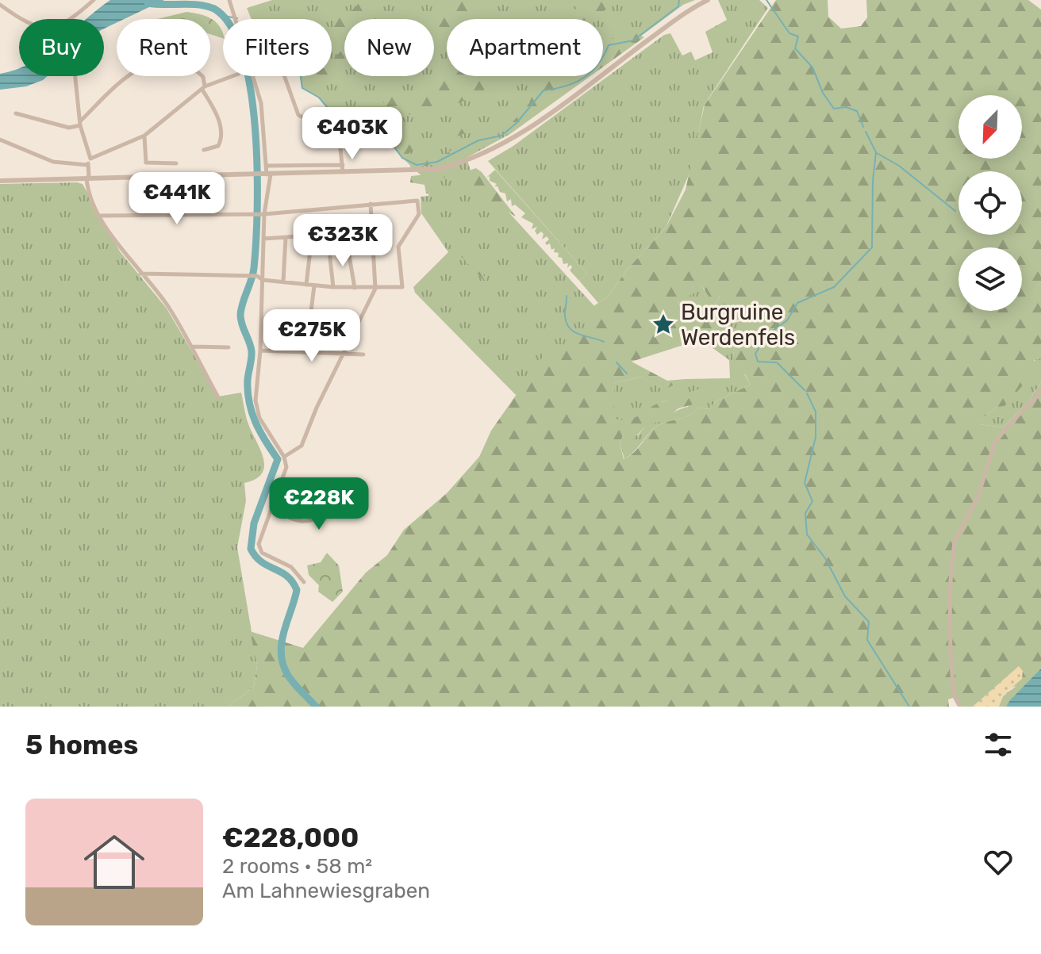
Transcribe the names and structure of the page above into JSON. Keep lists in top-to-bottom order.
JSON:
{
  "places": {
    "place": ["Burgruine Werdenfels"]
  },
  "north": "bottom left",
  "page": {
    "chip": [
      "Buy",
      "Rent",
      "Filters",
      "New",
      "Apartment"
    ],
    "price": [
      "€403K",
      "€441K",
      "€323K",
      "€275K",
      "€228K"
    ],
    "heading": "5 homes",
    "list": [
      {
        "name": "€228,000",
        "note": "2 rooms · 58 m² · Am Lahnewiesgraben"
      }
    ]
  }
}
